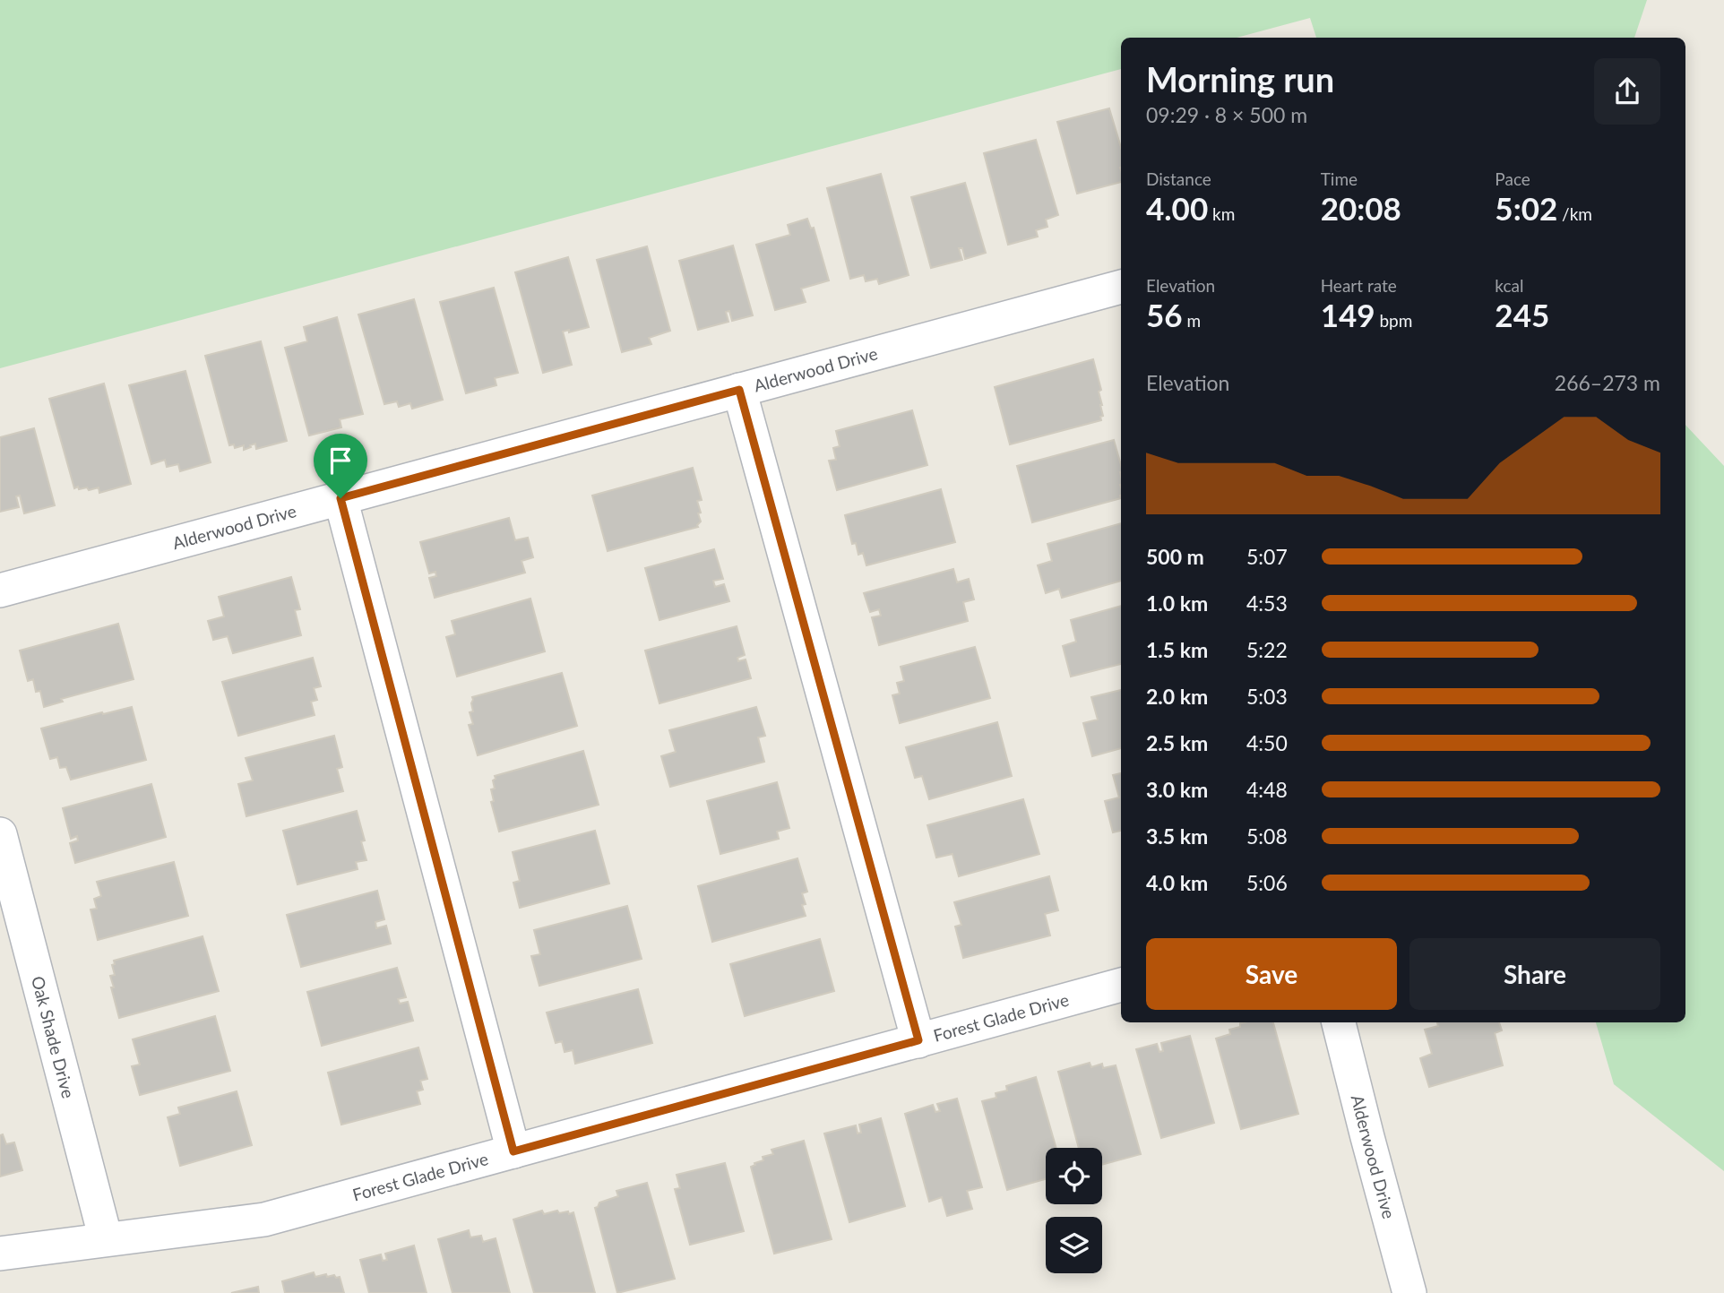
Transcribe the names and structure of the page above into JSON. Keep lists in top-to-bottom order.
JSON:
{
  "streets": {
    "street": ["Alderwood Drive", "Forest Glade Drive", "Oak Shade Drive"]
  },
  "crossings": [
    ["Forest Glade Drive", "Oak Shade Drive"]
  ],
  "page": {
    "heading": ["Morning run", "09:29 · 8 × 500 m"],
    "stats": [
      ["Distance", "4.00 km"],
      ["Time", "20:08"],
      ["Pace", "5:02 /km"],
      ["Elevation", "56 m"],
      ["Heart rate", "149 bpm"],
      ["kcal", "245"]
    ],
    "chart": ["Elevation", "266–273 m"],
    "list": [
      {
        "name": "500 m",
        "note": "5:07"
      },
      {
        "name": "1.0 km",
        "note": "4:53"
      },
      {
        "name": "1.5 km",
        "note": "5:22"
      },
      {
        "name": "2.0 km",
        "note": "5:03"
      },
      {
        "name": "2.5 km",
        "note": "4:50"
      },
      {
        "name": "3.0 km",
        "note": "4:48"
      },
      {
        "name": "3.5 km",
        "note": "5:08"
      },
      {
        "name": "4.0 km",
        "note": "5:06"
      }
    ],
    "buttons": ["Save", "Share"]
  }
}
